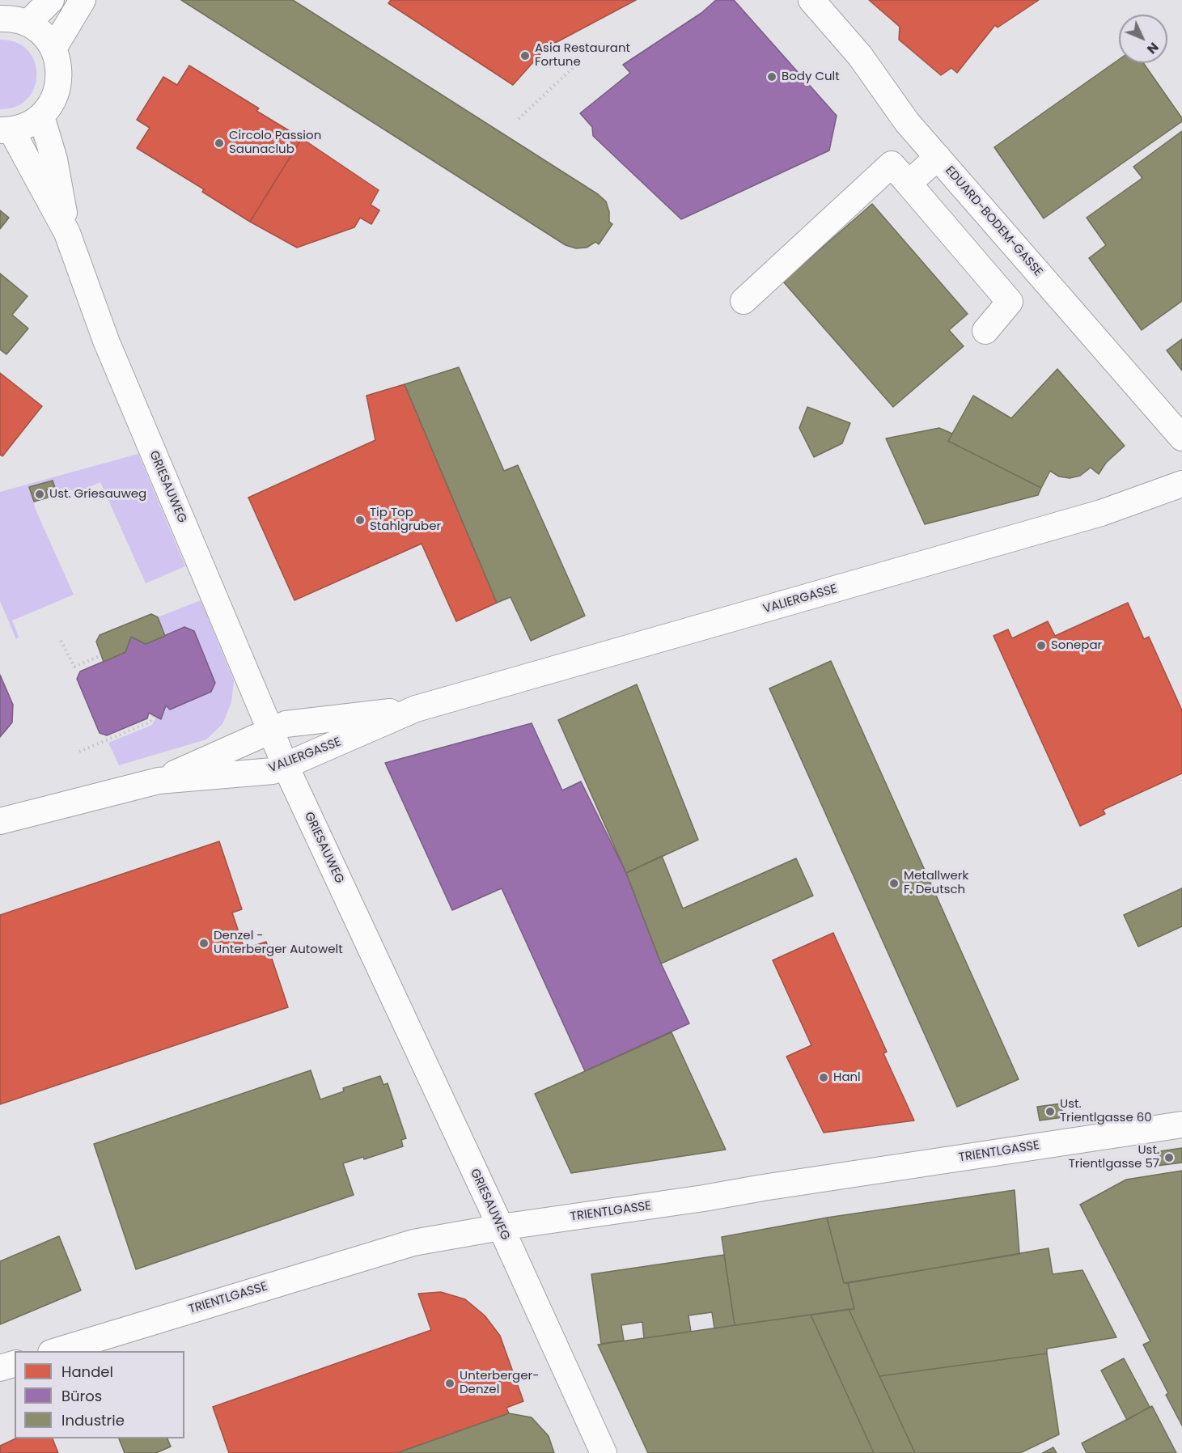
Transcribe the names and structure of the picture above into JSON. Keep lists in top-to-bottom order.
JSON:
{
  "streets": {
    "street": [
      "EDUARD-BODEM-GASSE",
      "GRIESAUWEG",
      "VALIERGASSE",
      "TRIENTLGASSE"
    ]
  },
  "crossings": [
    ["GRIESAUWEG", "VALIERGASSE"],
    ["GRIESAUWEG", "TRIENTLGASSE"]
  ],
  "places": [
    "Asia Restaurant Fortune",
    "Body Cult",
    "Circolo Passion Saunaclub",
    "Ust. Griesauweg",
    "Tip Top Stahlgruber",
    "Sonepar",
    "Metallwerk F. Deutsch",
    "Denzel - Unterberger Autowelt",
    "Hanl",
    "Ust. Trientlgasse 60",
    "Ust. Trientlgasse 57",
    "Unterberger- Denzel"
  ],
  "legend": ["Handel", "Büros", "Industrie"],
  "north": "bottom right"
}
